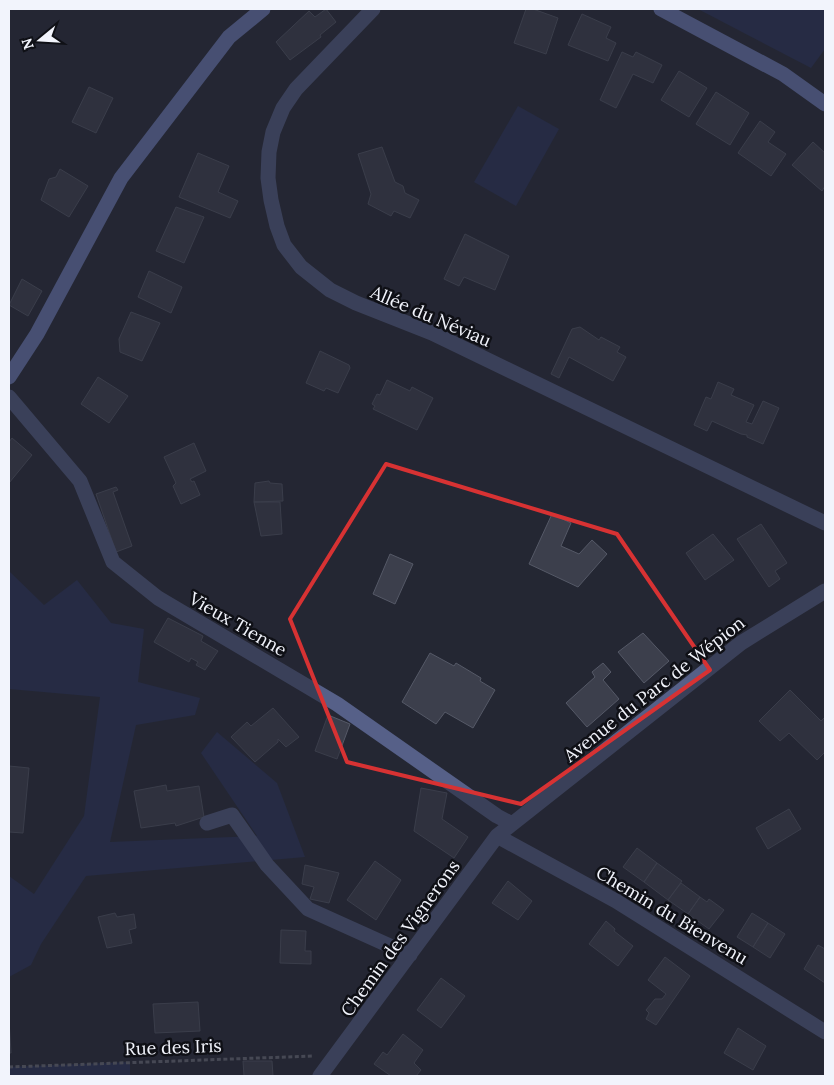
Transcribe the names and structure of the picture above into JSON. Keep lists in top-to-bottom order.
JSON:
{
  "streets": {
    "street": [
      "Allée du Néviau",
      "Vieux Tienne",
      "Avenue du Parc de Wépion",
      "Chemin du Bienvenu",
      "Chemin des Vignerons"
    ],
    "path": ["Rue des Iris"]
  },
  "crossings": [
    ["Vieux Tienne", "Avenue du Parc de Wépion"],
    ["Vieux Tienne", "Chemin des Vignerons"],
    ["Avenue du Parc de Wépion", "Chemin des Vignerons"],
    ["Chemin du Bienvenu", "Chemin des Vignerons"],
    ["Chemin des Vignerons", "Rue des Iris"]
  ],
  "north": "left"
}
